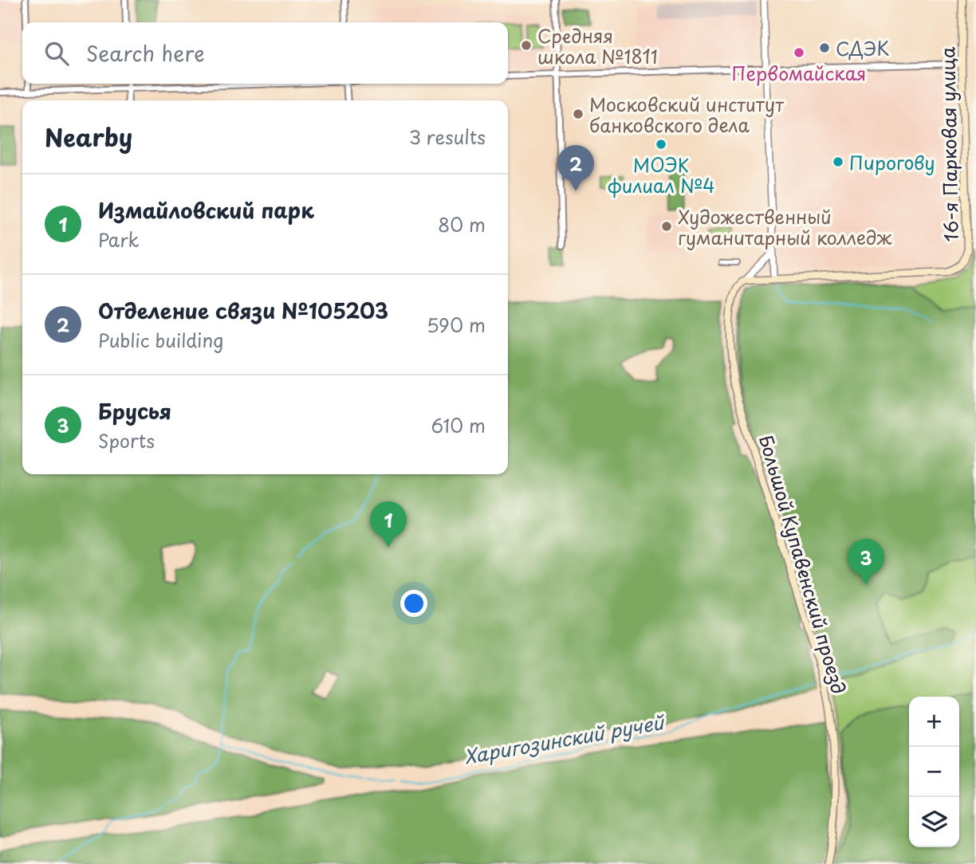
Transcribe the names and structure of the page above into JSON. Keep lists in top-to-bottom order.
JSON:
{
  "streets": {
    "main road": ["16-я Парковая улица", "Большой Купавенский проезд"]
  },
  "water": ["Харигозинский ручей"],
  "places": [
    "Средняя школа №1811",
    "СДЭК",
    "Первомайская",
    "Московский институт банковского дела",
    "МОЭК филиал №4",
    "Пирогову",
    "Художественный гуманитарный колледж"
  ],
  "page": {
    "search": "Search here",
    "heading": ["Nearby", "3 results"],
    "pins": ["2", "1", "3"],
    "list": [
      {
        "mark": "1",
        "name": "Измайловский парк",
        "note": "Park",
        "value": "80 m"
      },
      {
        "mark": "2",
        "name": "Отделение связи №105203",
        "note": "Public building",
        "value": "590 m"
      },
      {
        "mark": "3",
        "name": "Брусья",
        "note": "Sports",
        "value": "610 m"
      }
    ],
    "map_buttons": ["+", "−"]
  }
}
